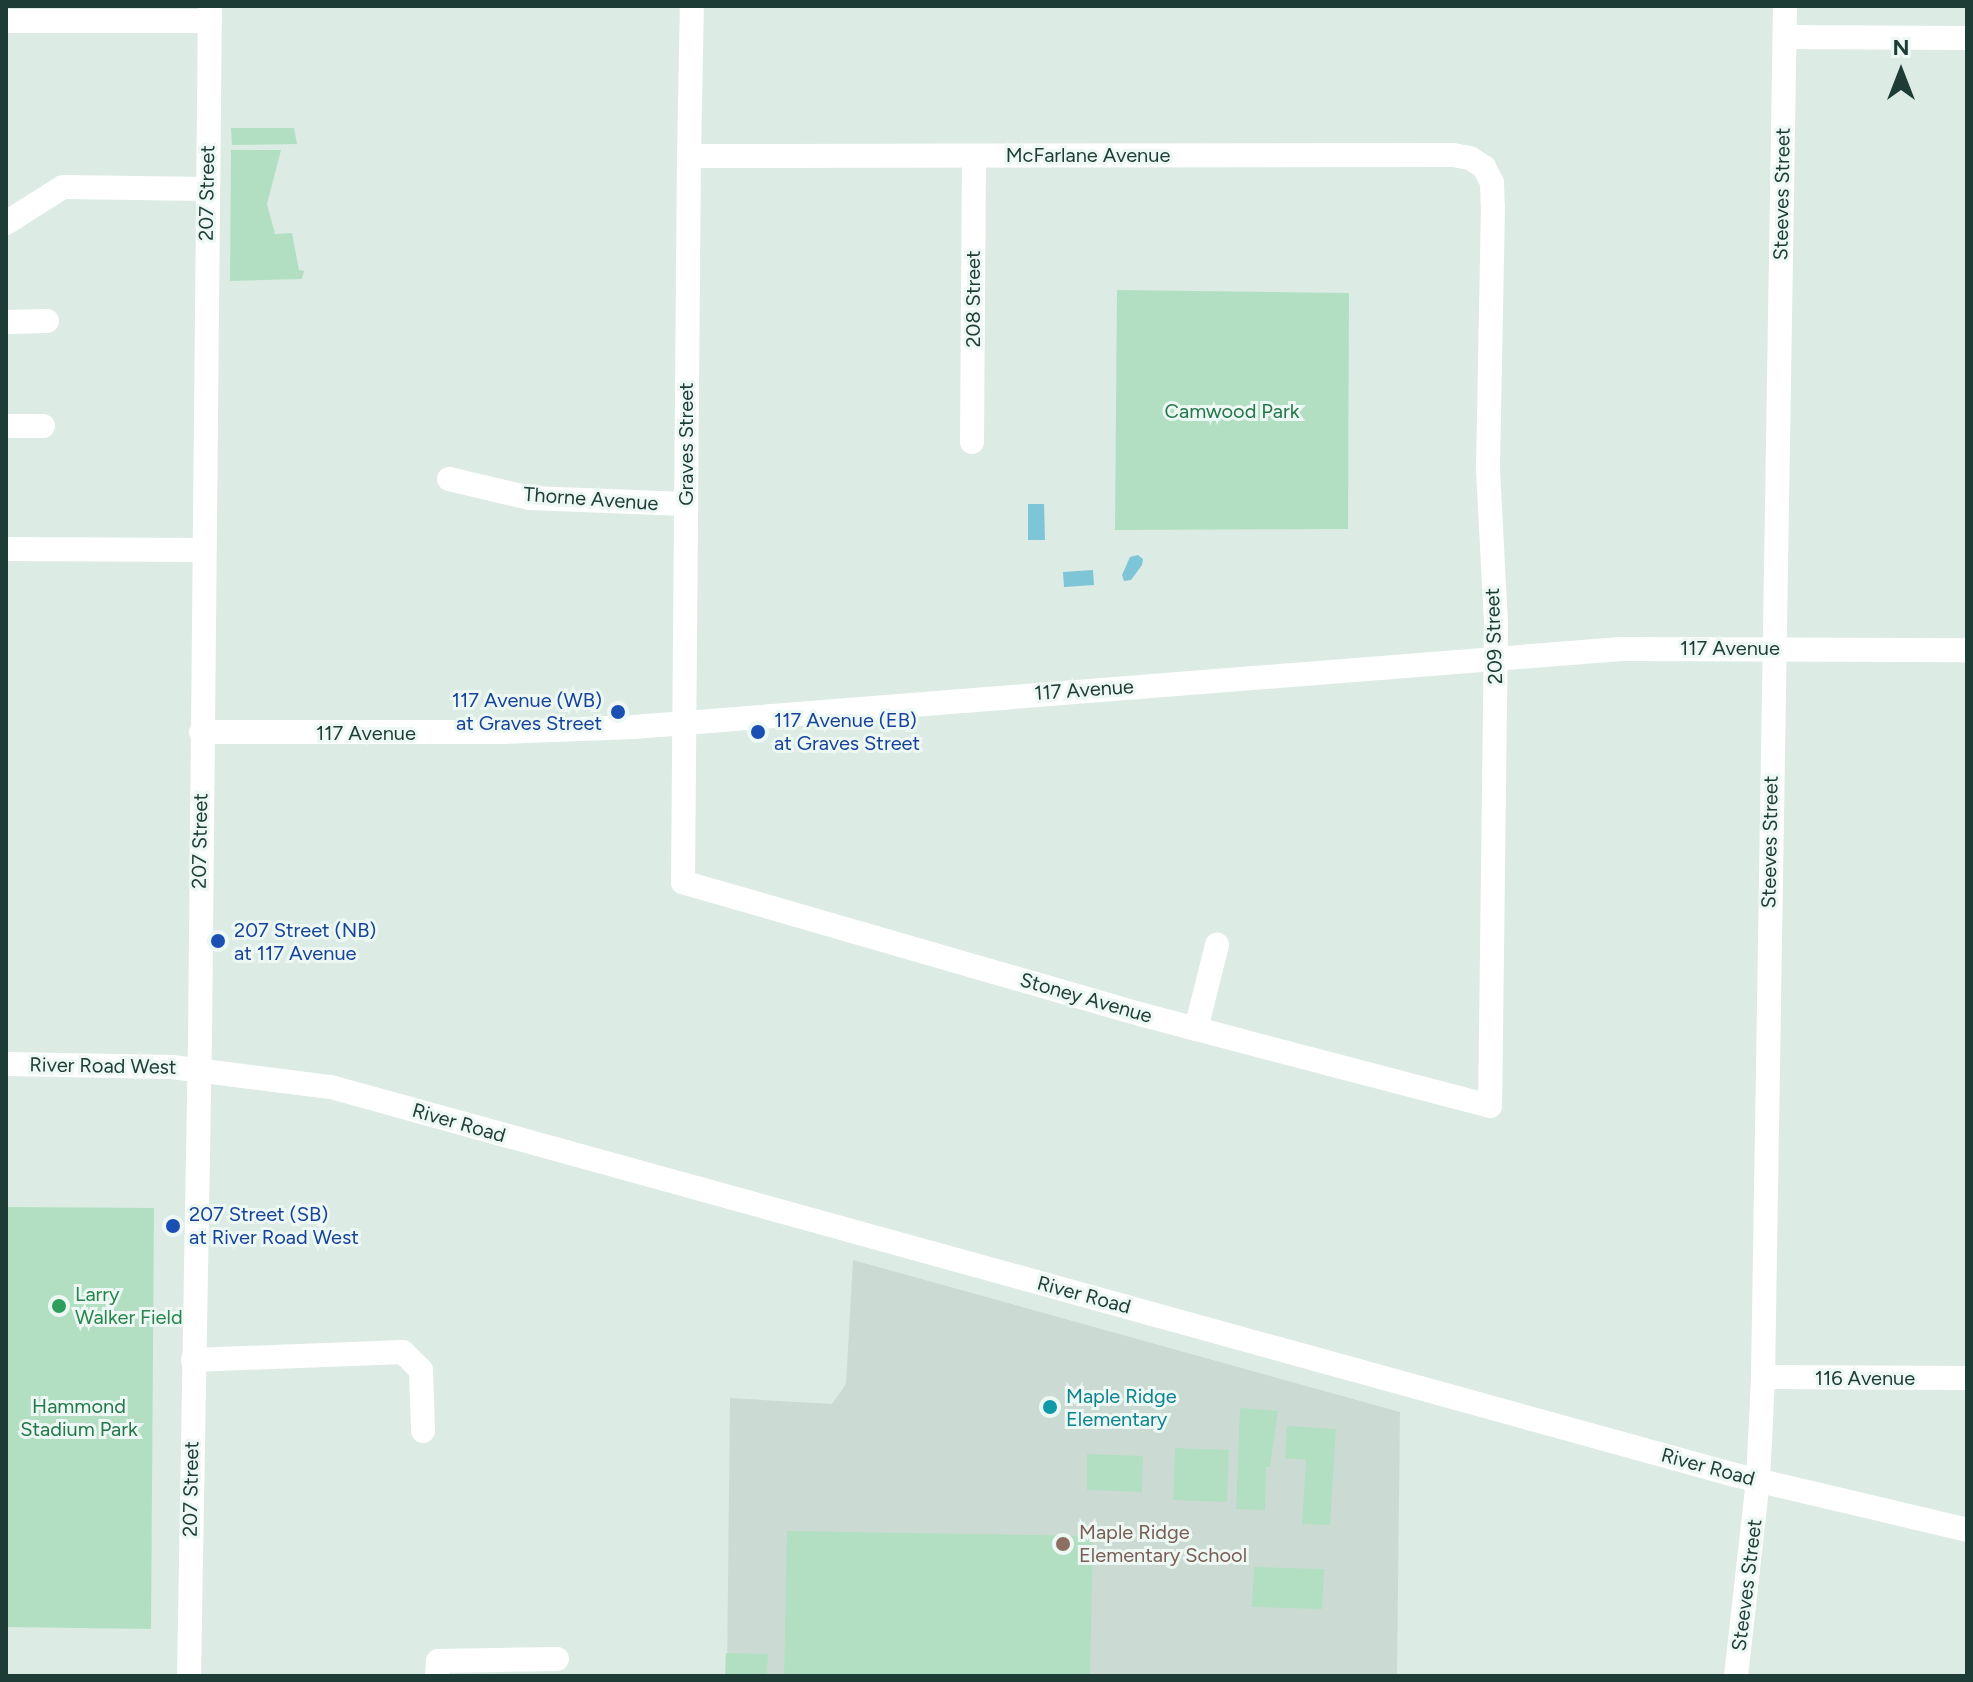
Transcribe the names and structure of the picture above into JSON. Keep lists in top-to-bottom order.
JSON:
{
  "streets": {
    "street": [
      "McFarlane Avenue",
      "207 Street",
      "Steeves Street",
      "208 Street",
      "Graves Street",
      "Thorne Avenue",
      "209 Street",
      "117 Avenue",
      "Stoney Avenue",
      "River Road West",
      "River Road",
      "116 Avenue"
    ]
  },
  "crossings": [
    ["McFarlane Avenue", "208 Street"],
    ["McFarlane Avenue", "Graves Street"],
    ["McFarlane Avenue", "209 Street"],
    ["207 Street", "117 Avenue"],
    ["207 Street", "River Road West"],
    ["207 Street", "River Road"],
    ["Steeves Street", "117 Avenue"],
    ["Steeves Street", "River Road"],
    ["Steeves Street", "116 Avenue"],
    ["Graves Street", "Thorne Avenue"],
    ["Graves Street", "117 Avenue"],
    ["Graves Street", "Stoney Avenue"],
    ["209 Street", "117 Avenue"],
    ["209 Street", "Stoney Avenue"],
    ["River Road West", "River Road"]
  ],
  "parks": ["Camwood Park", "Hammond Stadium Park"],
  "places": [
    "117 Avenue (WB) at Graves Street",
    "117 Avenue (EB) at Graves Street",
    "207 Street (NB) at 117 Avenue",
    "207 Street (SB) at River Road West",
    "Larry Walker Field",
    "Maple Ridge Elementary",
    "Maple Ridge Elementary School"
  ],
  "north": "top"
}
